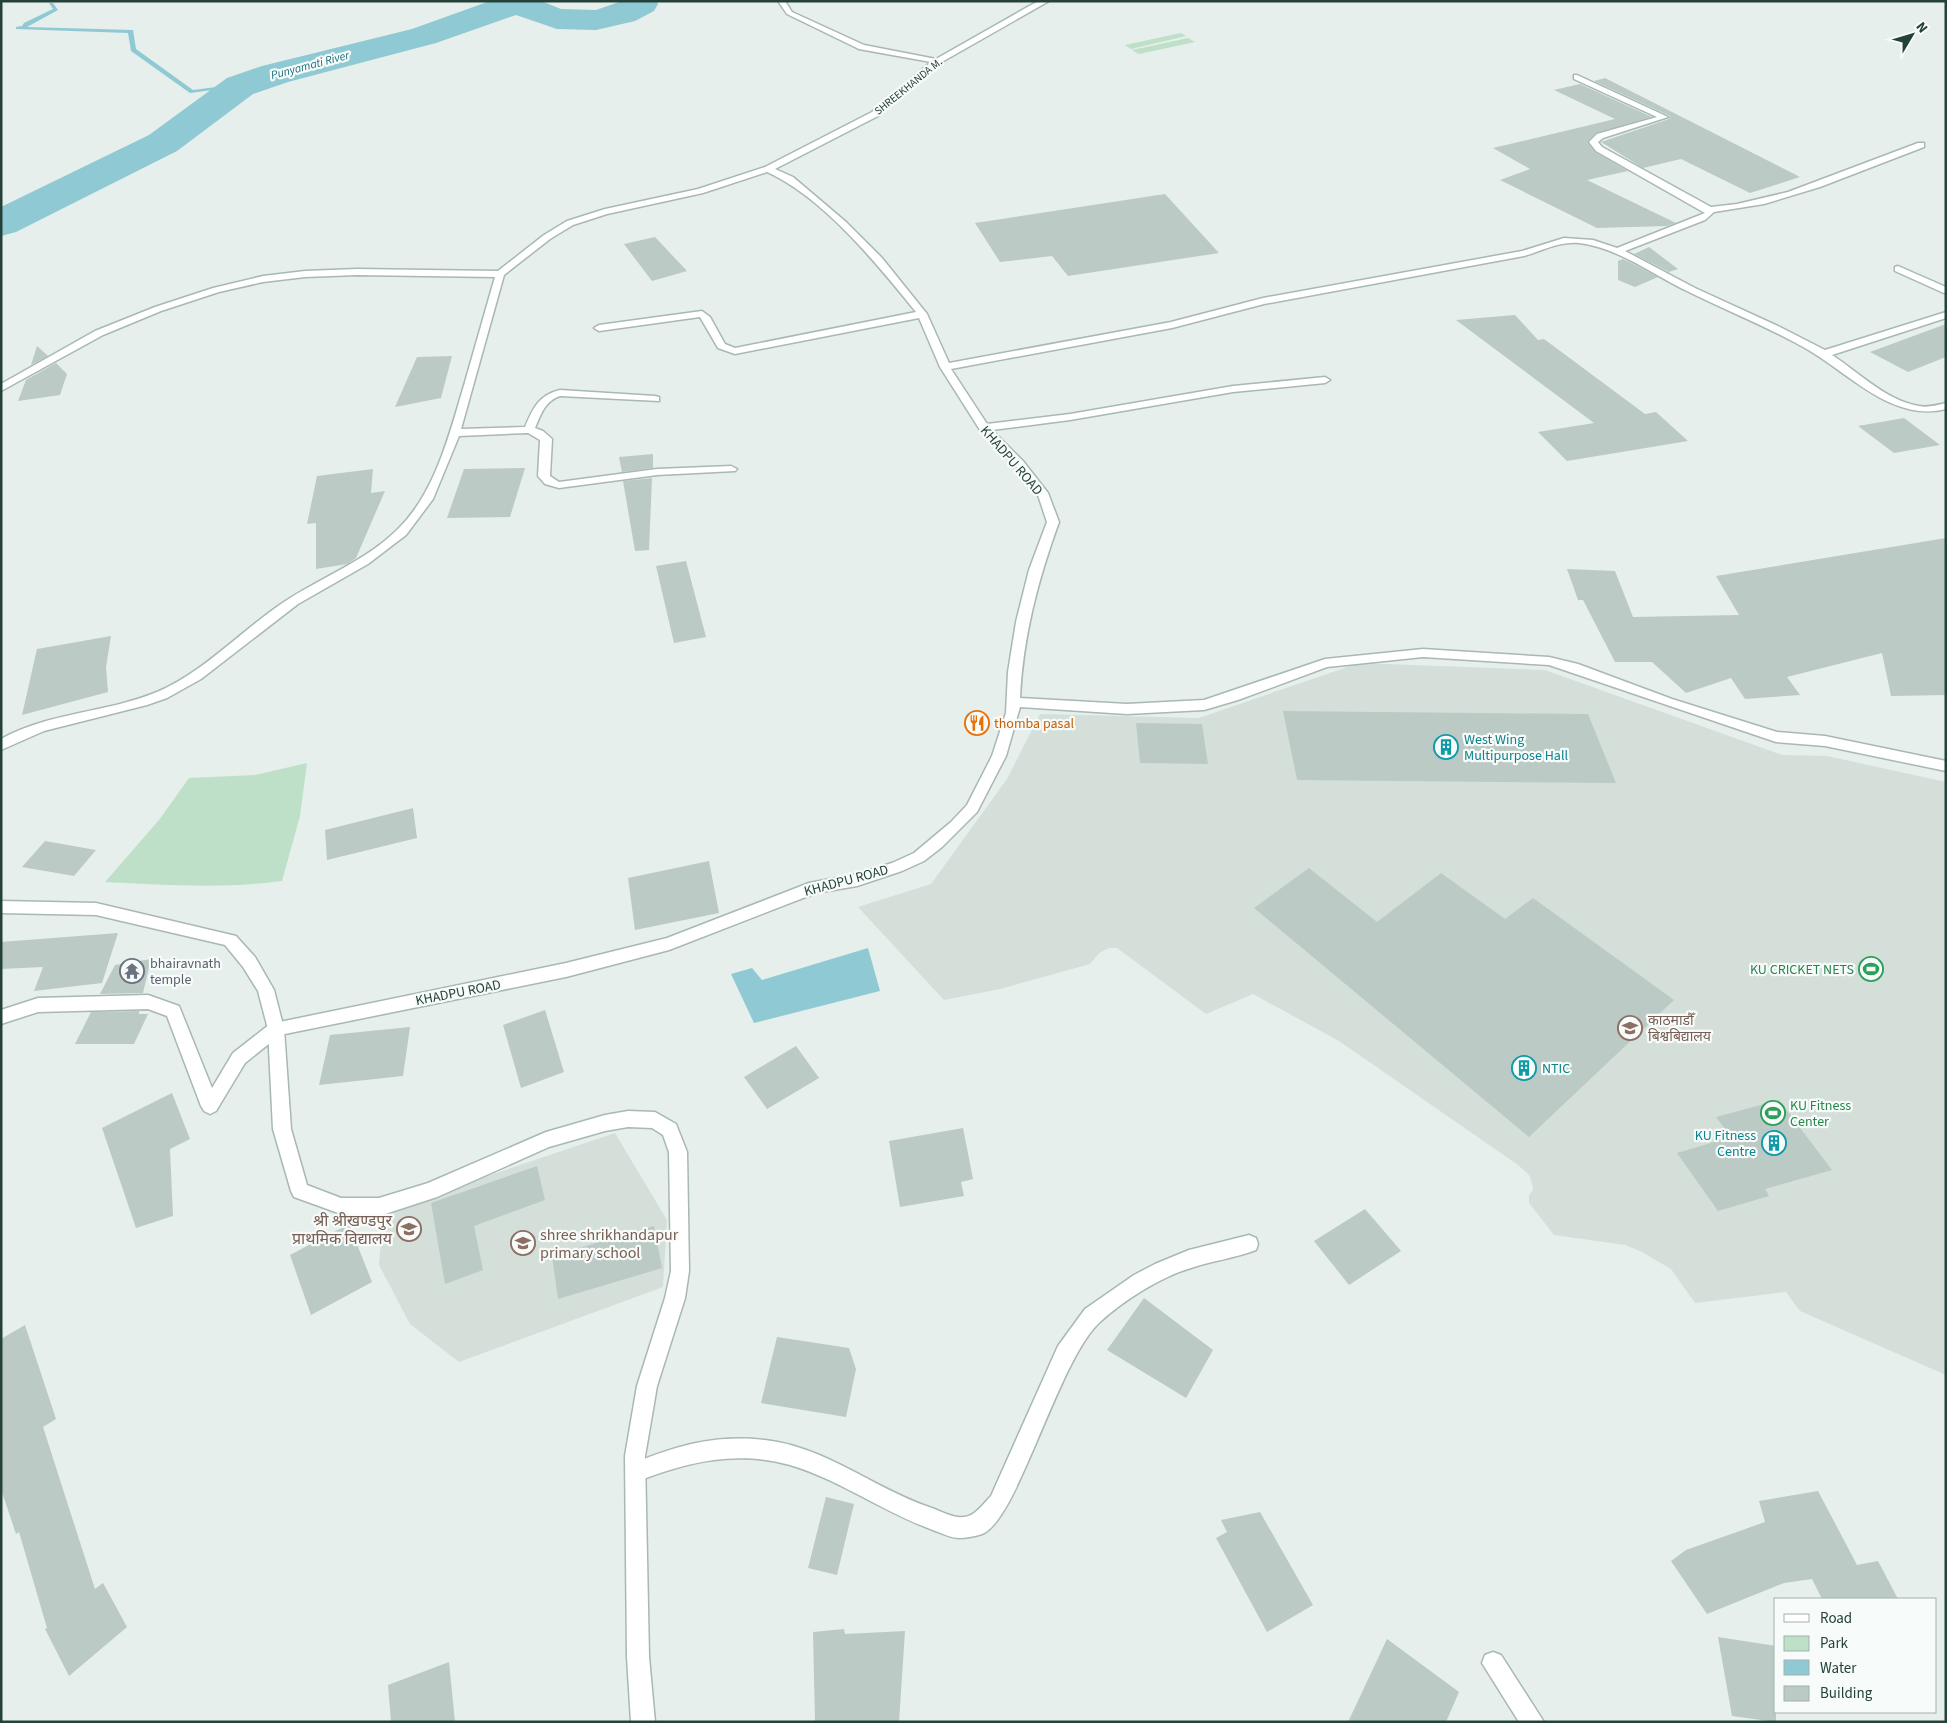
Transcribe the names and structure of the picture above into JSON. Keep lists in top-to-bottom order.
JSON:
{
  "streets": {
    "street": ["SHREEKHANDA M.", "KHADPU ROAD"]
  },
  "crossings": [
    ["SHREEKHANDA M.", "KHADPU ROAD"]
  ],
  "water": ["Punyamati River"],
  "places": {
    "restaurant": ["thomba pasal"],
    "building": ["West Wing Multipurpose Hall", "NTIC", "KU Fitness Centre"],
    "sports": ["KU CRICKET NETS", "KU Fitness Center"],
    "temple": ["bhairavnath temple"],
    "school or university": ["काठमाडौँ बिश्वबिद्यालय", "श्री श्रीखण्डपुर प्राथमिक विद्यालय", "shree shrikhandapur primary school"]
  },
  "legend": [
    "Road",
    "Park",
    "Water",
    "Building"
  ],
  "north": "top right"
}
